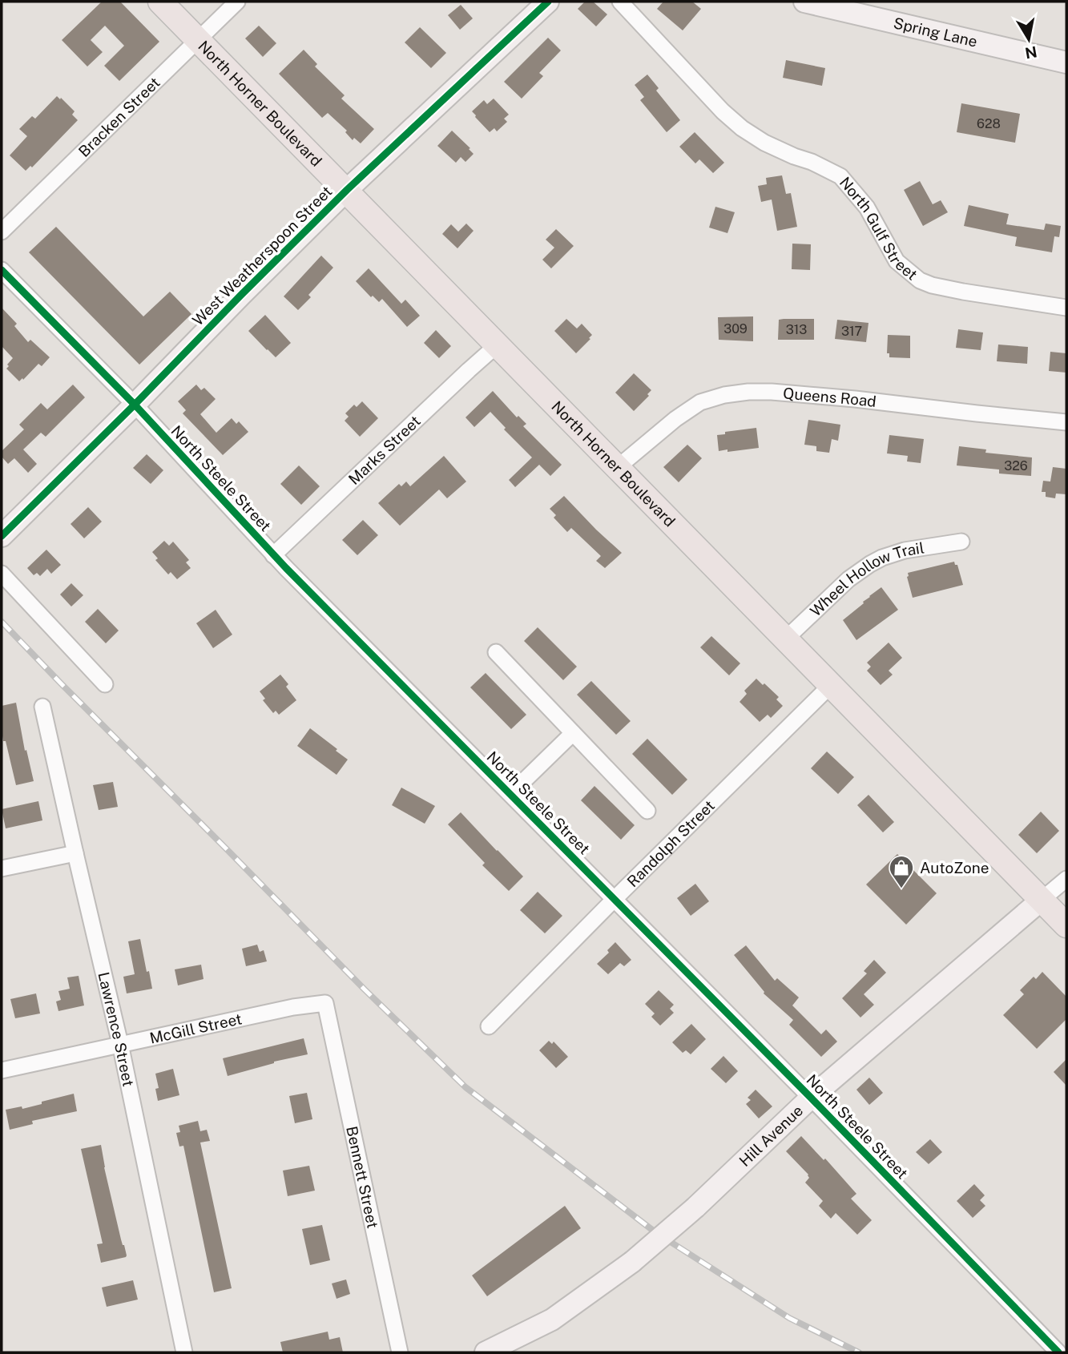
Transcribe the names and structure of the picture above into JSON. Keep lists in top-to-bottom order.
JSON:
{
  "streets": {
    "main road": ["North Horner Boulevard"],
    "street": [
      "Spring Lane",
      "Bracken Street",
      "North Gulf Street",
      "West Weatherspoon Street",
      "Queens Road",
      "Marks Street",
      "North Steele Street",
      "Wheel Hollow Trail",
      "Randolph Street",
      "McGill Street",
      "Lawrence Street",
      "Hill Avenue",
      "Bennett Street"
    ]
  },
  "crossings": [
    ["North Horner Boulevard", "Bracken Street"],
    ["North Horner Boulevard", "West Weatherspoon Street"],
    ["North Horner Boulevard", "Queens Road"],
    ["North Horner Boulevard", "Marks Street"],
    ["North Horner Boulevard", "Wheel Hollow Trail"],
    ["North Horner Boulevard", "Randolph Street"],
    ["North Horner Boulevard", "Hill Avenue"],
    ["West Weatherspoon Street", "North Steele Street"],
    ["Marks Street", "North Steele Street"],
    ["North Steele Street", "Randolph Street"],
    ["North Steele Street", "Hill Avenue"],
    ["McGill Street", "Lawrence Street"],
    ["McGill Street", "Bennett Street"]
  ],
  "places": {
    "shop": ["AutoZone"]
  },
  "house_numbers": [
    "628",
    "309",
    "313",
    "317",
    "326"
  ],
  "north": "bottom"
}
